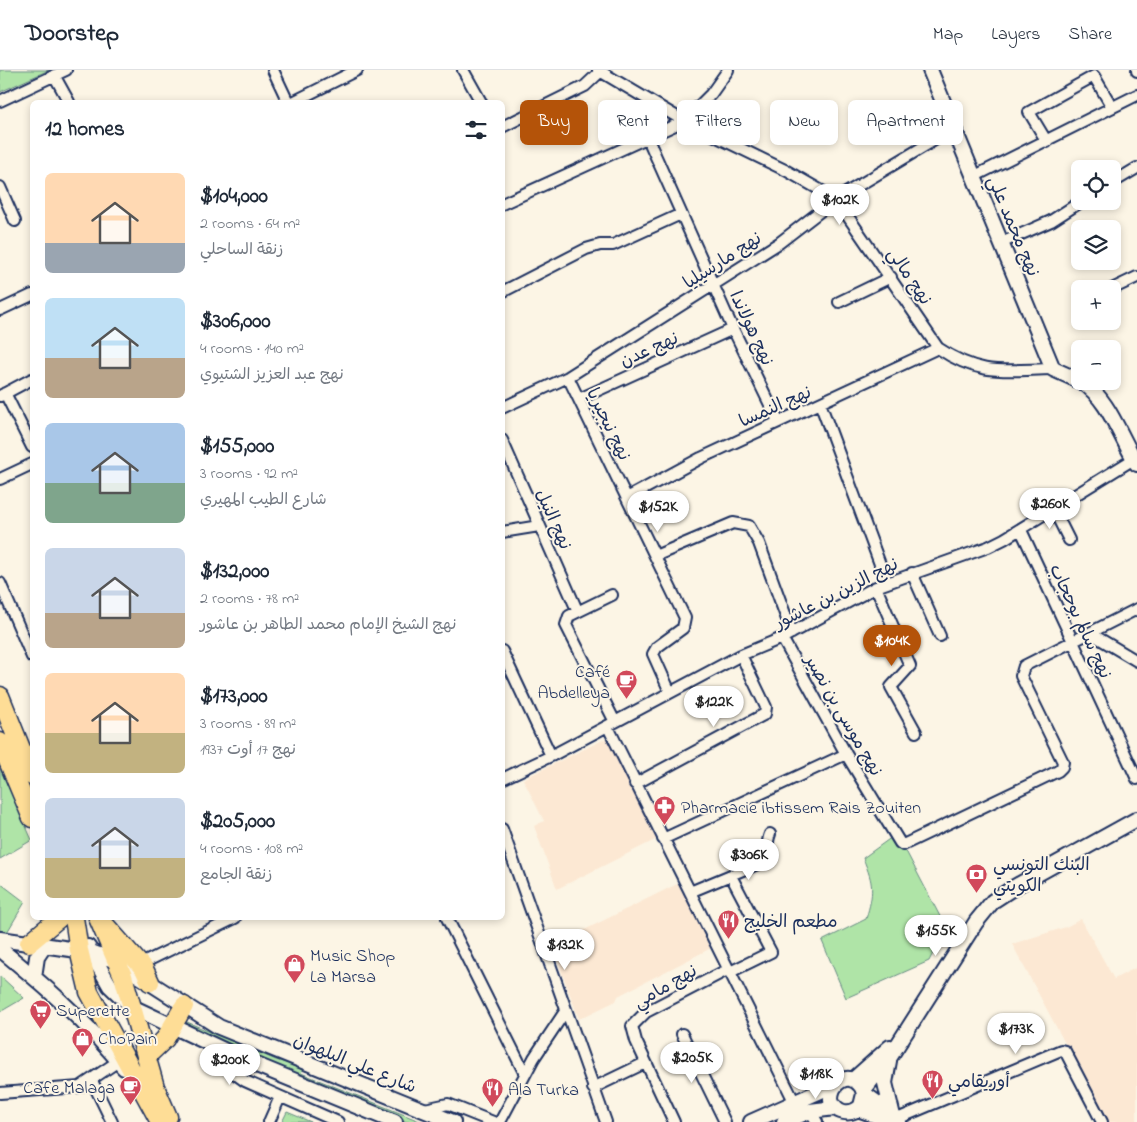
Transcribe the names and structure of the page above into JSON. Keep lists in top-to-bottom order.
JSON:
{
  "streets": {
    "main road": ["نهج محمد علي", "شارع علي البلهوان"],
    "street": [
      "نهج مارسيليا",
      "نهج مالي",
      "نهج هولاندا",
      "نهج عدن",
      "نهج النمسا",
      "نهج نيجيريا",
      "نهج النيل",
      "نهج الزين بن عاشور",
      "نهج سالم بوحجاب",
      "نهج موسى بن نصير",
      "نهج مامي"
    ]
  },
  "crossings": [
    ["نهج محمد علي", "نهج مالي"],
    ["نهج مارسيليا", "نهج مالي"],
    ["نهج مارسيليا", "نهج هولاندا"],
    ["نهج مارسيليا", "نهج نيجيريا"],
    ["نهج مالي", "نهج النمسا"],
    ["نهج هولاندا", "نهج عدن"],
    ["نهج هولاندا", "نهج النمسا"],
    ["نهج عدن", "نهج نيجيريا"],
    ["نهج النمسا", "نهج نيجيريا"],
    ["نهج نيجيريا", "نهج الزين بن عاشور"],
    ["نهج الزين بن عاشور", "نهج سالم بوحجاب"],
    ["نهج الزين بن عاشور", "نهج موسى بن نصير"],
    ["نهج سالم بوحجاب", "نهج موسى بن نصير"]
  ],
  "places": {
    "cafe": ["Café Abdelleya", "Cafe Malaga"],
    "pharmacy": ["Pharmacie ibtissem Rais Zouiten"],
    "bank": ["البنك التونسي الكويتي"],
    "restaurant": ["مطعم الخليج", "أوريقامي", "Ala Turka"],
    "shop": ["Music Shop La Marsa", "ChoPain"],
    "supermarket": ["Superette"]
  },
  "page": {
    "header": "Doorstep",
    "nav": ["Map", "Layers", "Share"],
    "chip": [
      "Buy",
      "Rent",
      "Filters",
      "New",
      "Apartment"
    ],
    "heading": "12 homes",
    "map_buttons": ["+", "−"],
    "list": [
      {
        "name": "$104,000",
        "note": "2 rooms · 64 m² · زنقة الساحلي"
      },
      {
        "name": "$306,000",
        "note": "4 rooms · 140 m² · نهج عبد العزيز الشتيوي"
      },
      {
        "name": "$155,000",
        "note": "3 rooms · 92 m² · شارع الطيب المهيري"
      },
      {
        "name": "$132,000",
        "note": "2 rooms · 78 m² · نهج الشيخ الإمام محمد الطاهر بن عاشور"
      },
      {
        "name": "$173,000",
        "note": "3 rooms · 89 m² · نهج 17 أوت 1937"
      },
      {
        "name": "$205,000",
        "note": "4 rooms · 108 m² · زنقة الجامع"
      }
    ],
    "price": [
      "$102K",
      "$260K",
      "$152K",
      "$104K",
      "$122K",
      "$306K",
      "$155K",
      "$132K",
      "$173K",
      "$205K",
      "$200K",
      "$118K"
    ]
  }
}
